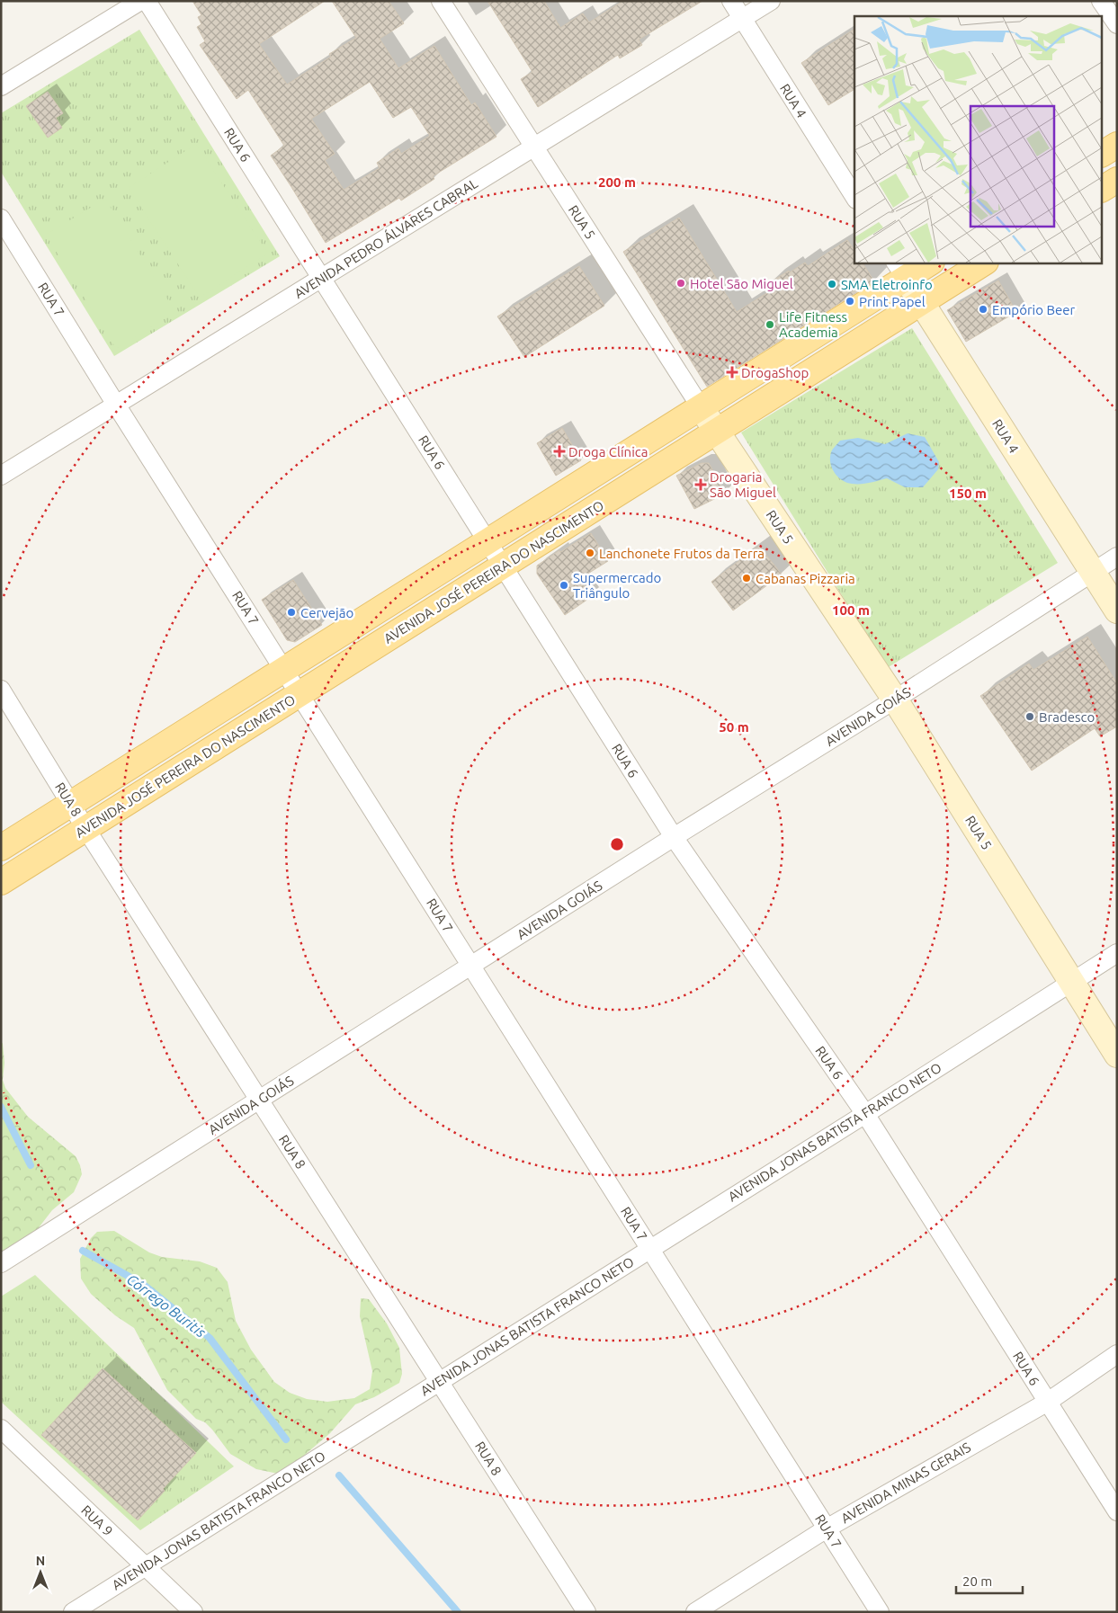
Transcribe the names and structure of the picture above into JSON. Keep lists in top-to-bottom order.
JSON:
{
  "streets": {
    "main road": ["AVENIDA JOSÉ PEREIRA DO NASCIMENTO"],
    "street": [
      "RUA 4",
      "RUA 6",
      "RUA 5",
      "AVENIDA PEDRO ÁLVARES CABRAL",
      "RUA 7",
      "AVENIDA GOIÁS",
      "RUA 8",
      "AVENIDA JONAS BATISTA FRANCO NETO",
      "AVENIDA MINAS GERAIS",
      "RUA 9"
    ]
  },
  "crossings": [
    ["RUA 4", "AVENIDA PEDRO ÁLVARES CABRAL"],
    ["RUA 4", "AVENIDA JOSÉ PEREIRA DO NASCIMENTO"],
    ["RUA 4", "AVENIDA GOIÁS"],
    ["RUA 6", "AVENIDA PEDRO ÁLVARES CABRAL"],
    ["RUA 6", "AVENIDA JOSÉ PEREIRA DO NASCIMENTO"],
    ["RUA 6", "AVENIDA GOIÁS"],
    ["RUA 6", "AVENIDA JONAS BATISTA FRANCO NETO"],
    ["RUA 6", "AVENIDA MINAS GERAIS"],
    ["RUA 5", "AVENIDA PEDRO ÁLVARES CABRAL"],
    ["RUA 5", "AVENIDA JOSÉ PEREIRA DO NASCIMENTO"],
    ["RUA 5", "AVENIDA GOIÁS"],
    ["RUA 5", "AVENIDA JONAS BATISTA FRANCO NETO"],
    ["AVENIDA PEDRO ÁLVARES CABRAL", "RUA 7"],
    ["RUA 7", "AVENIDA JOSÉ PEREIRA DO NASCIMENTO"],
    ["RUA 7", "AVENIDA GOIÁS"],
    ["RUA 7", "AVENIDA JONAS BATISTA FRANCO NETO"],
    ["RUA 7", "AVENIDA MINAS GERAIS"],
    ["AVENIDA JOSÉ PEREIRA DO NASCIMENTO", "RUA 8"],
    ["AVENIDA GOIÁS", "RUA 8"],
    ["RUA 8", "AVENIDA JONAS BATISTA FRANCO NETO"],
    ["AVENIDA JONAS BATISTA FRANCO NETO", "RUA 9"]
  ],
  "water": ["Córrego Buritis"],
  "places": {
    "other": [
      "Hotel São Miguel",
      "SMA Eletroinfo",
      "Print Papel",
      "Empório Beer",
      "Life Fitness Academia",
      "Lanchonete Frutos da Terra",
      "Cabanas Pizzaria",
      "Supermercado Triângulo",
      "Cervejão",
      "Bradesco"
    ],
    "health": ["DrogaShop", "Droga Clínica", "Drogaria São Miguel"]
  },
  "scale_bar": "20 m",
  "north": "top",
  "rings": [
    "200 m",
    "150 m",
    "100 m",
    "50 m"
  ]
}
